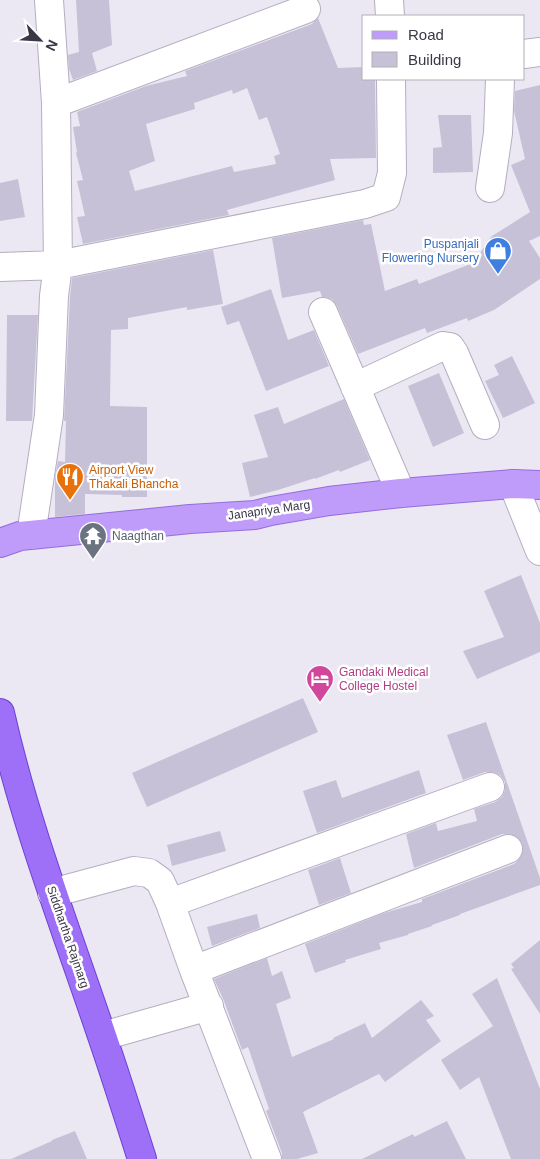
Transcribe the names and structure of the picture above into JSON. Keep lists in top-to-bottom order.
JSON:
{
  "streets": {
    "highway": ["Siddhartha Rajmarg"],
    "main road": ["Janapriya Marg"]
  },
  "places": {
    "shop": ["Puspanjali Flowering Nursery"],
    "restaurant": ["Airport View Thakali Bhancha"],
    "temple": ["Naagthan"],
    "hotel": ["Gandaki Medical College Hostel"]
  },
  "legend": ["Road", "Building"],
  "north": "bottom right"
}
